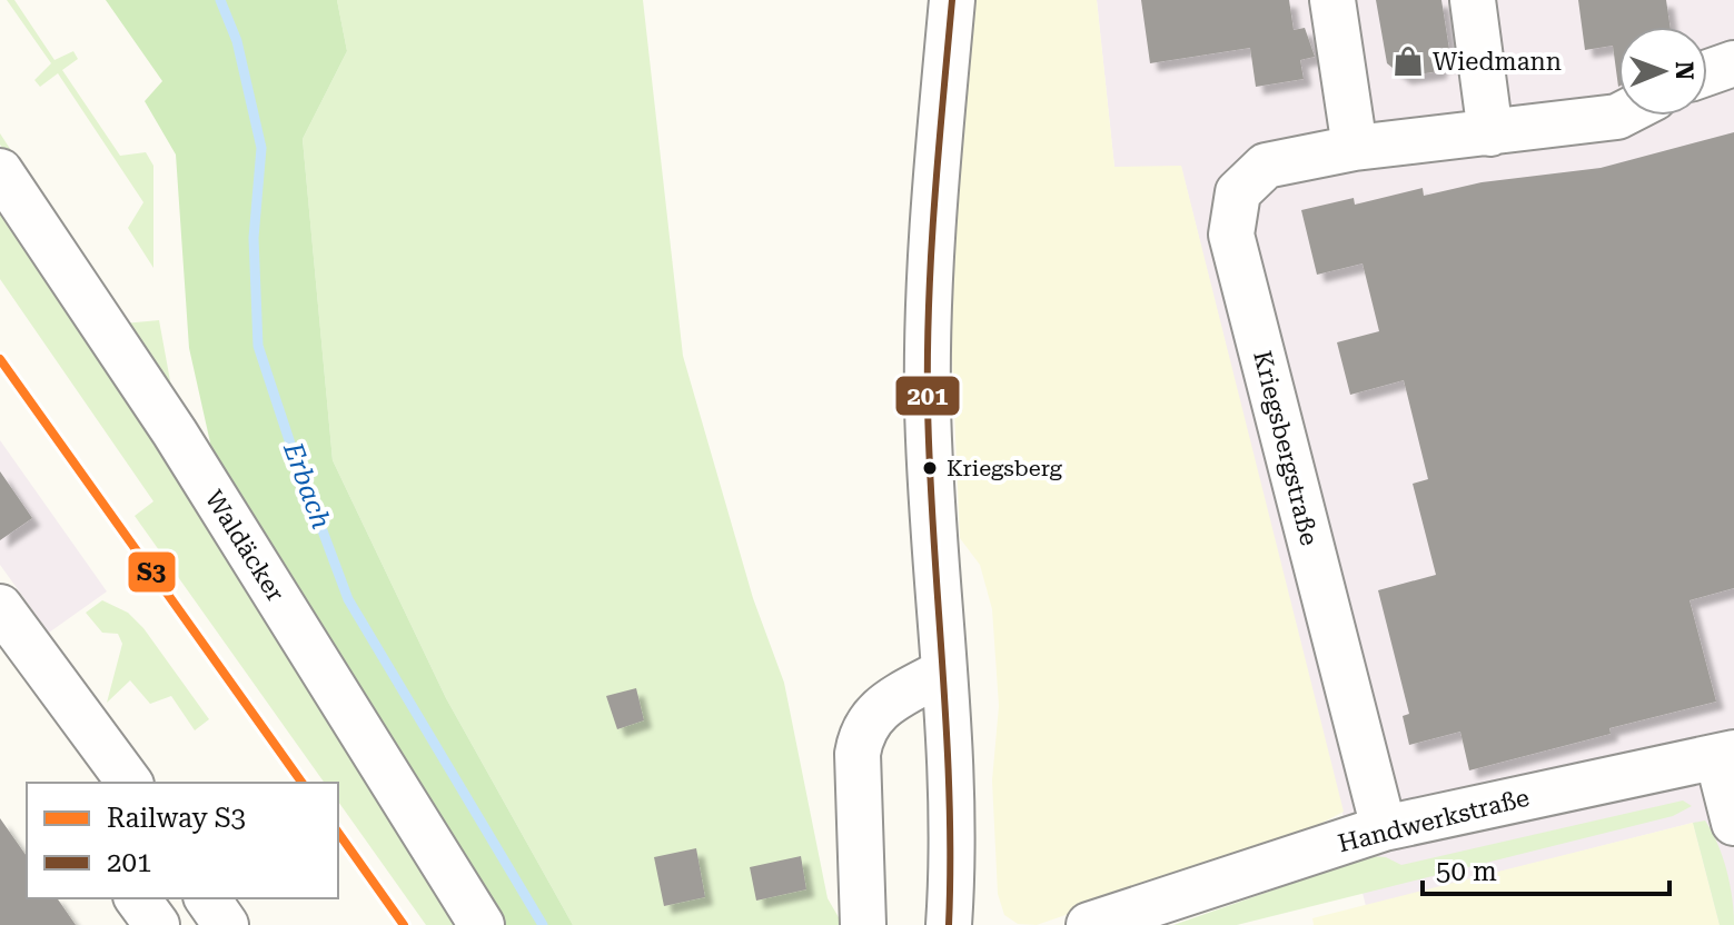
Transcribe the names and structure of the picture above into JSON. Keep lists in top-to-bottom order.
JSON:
{
  "streets": {
    "street": ["Kriegsbergstraße", "Waldäcker", "Handwerkstraße"]
  },
  "crossings": [
    ["Kriegsbergstraße", "Handwerkstraße"]
  ],
  "water": ["Erbach"],
  "places": {
    "shop": ["Wiedmann"],
    "other": ["Kriegsberg"]
  },
  "lines": ["transit line 201", "rail line S3"],
  "legend": ["Railway S3", "201"],
  "scale_bar": "50 m",
  "north": "right"
}
